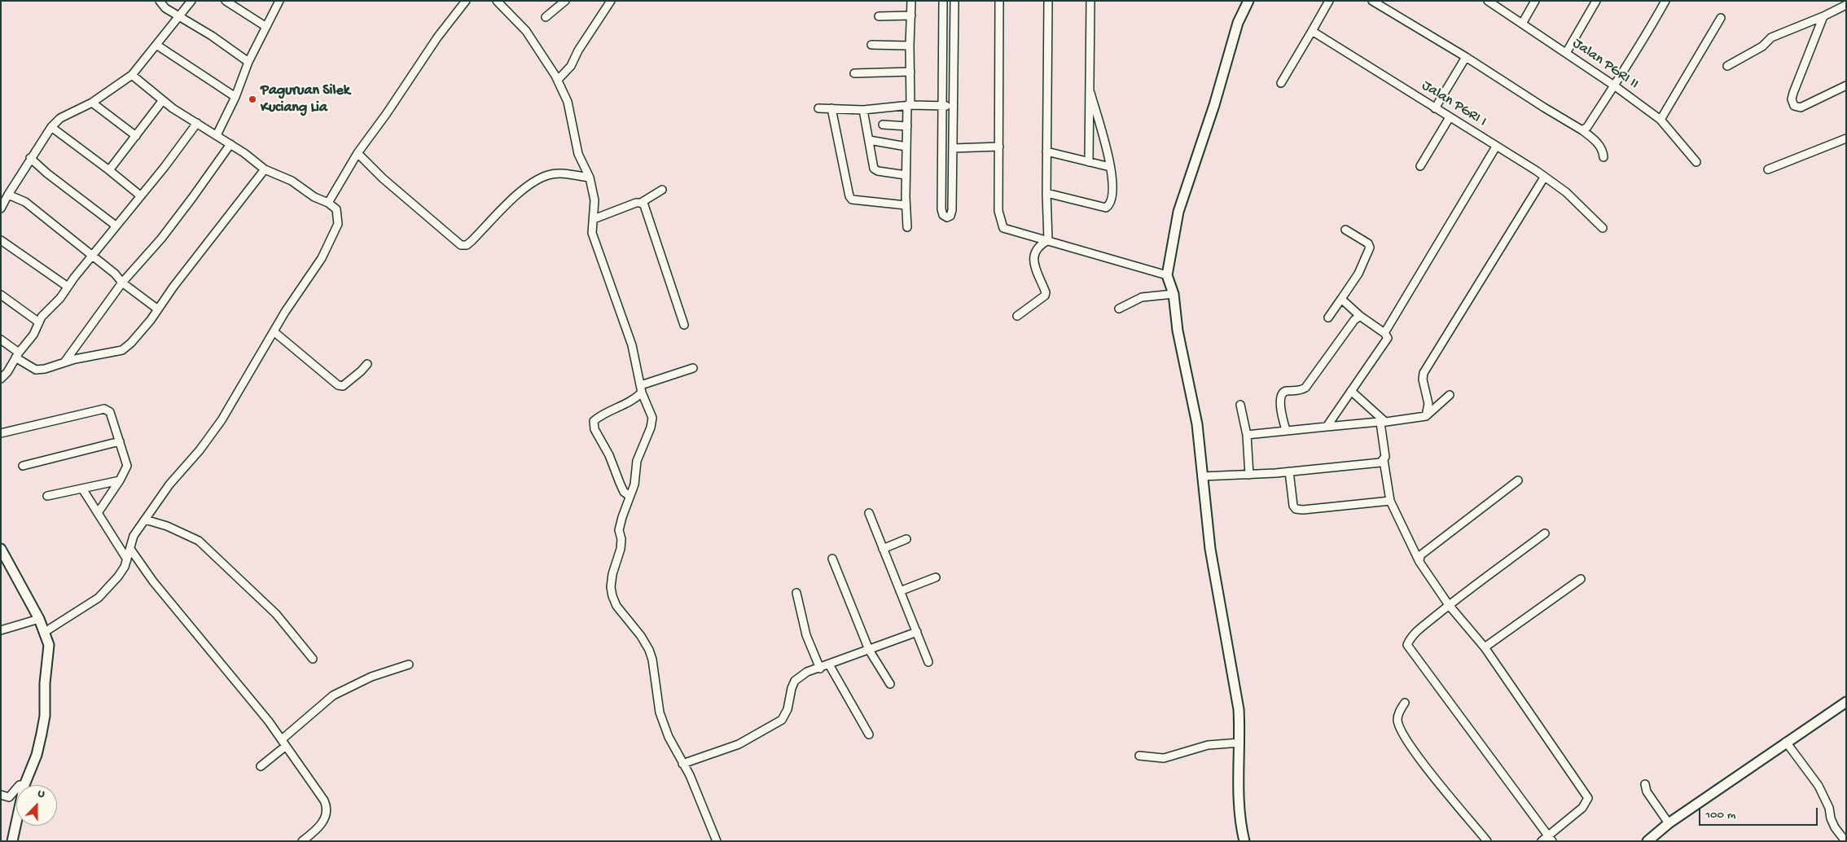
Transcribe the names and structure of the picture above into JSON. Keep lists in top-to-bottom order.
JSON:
{
  "streets": {
    "street": ["Jalan PGRI II", "Jalan PGRI I"]
  },
  "places": ["Paguruan Silek Kuciang Lia"],
  "scale_bar": "100 m",
  "north": "top"
}
